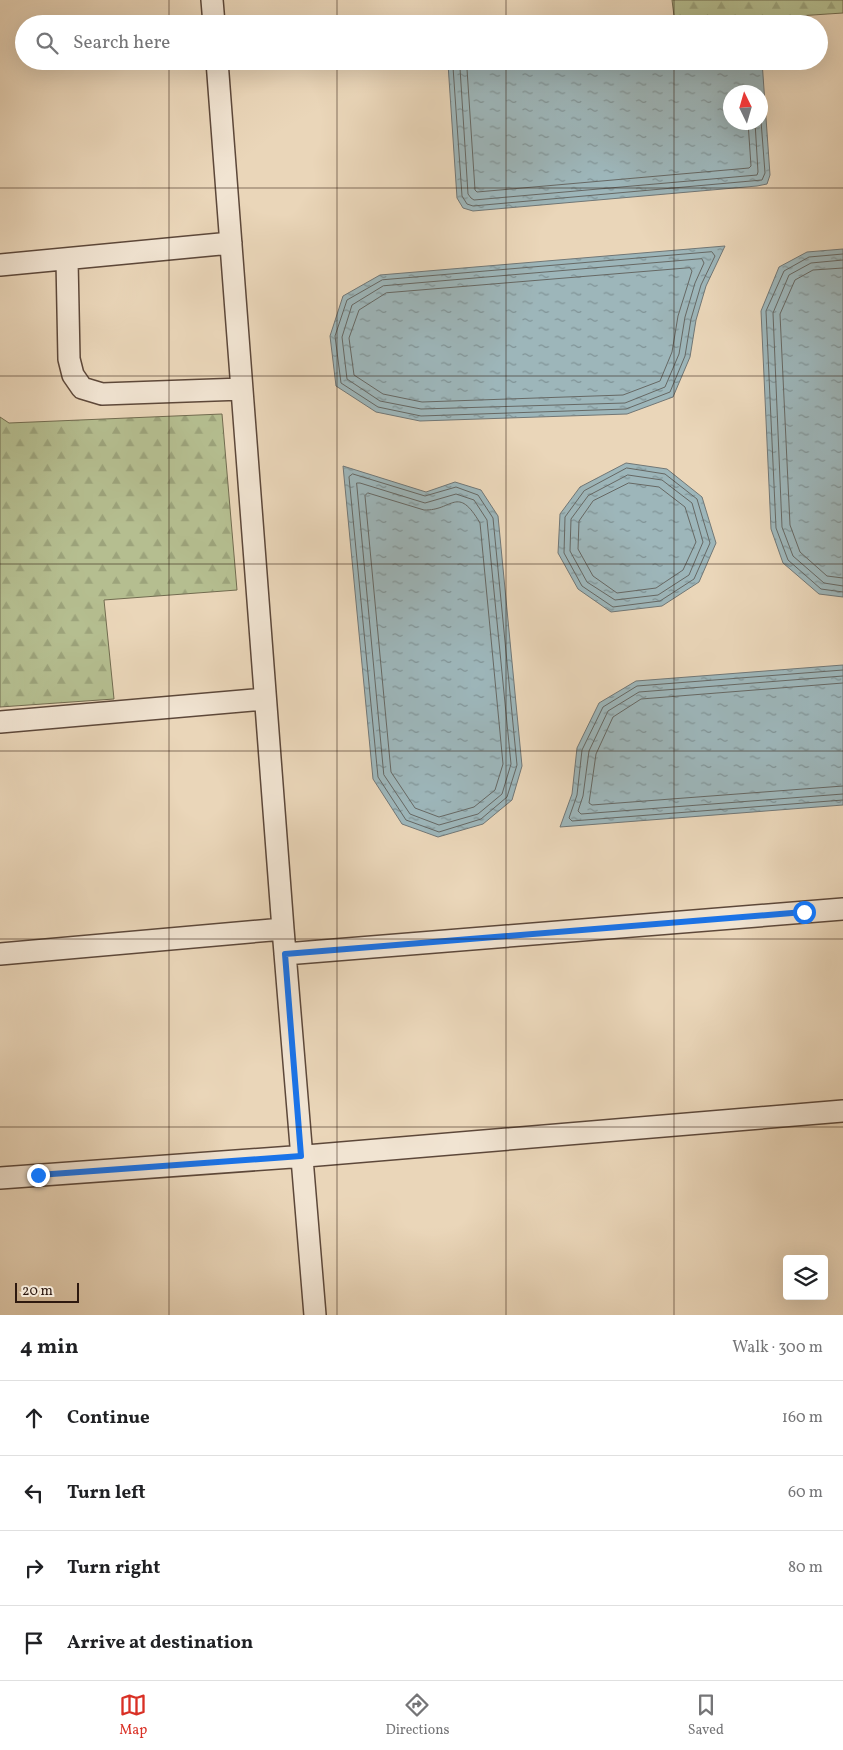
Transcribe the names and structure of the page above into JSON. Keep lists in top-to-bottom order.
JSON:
{
  "scale_bar": "20 m",
  "north": "top",
  "page": {
    "search": "Search here",
    "scale": "20 m",
    "heading": ["4 min", "Walk · 300 m"],
    "list": [
      ["Continue", "160 m"],
      ["Turn left", "60 m"],
      ["Turn right", "80 m"],
      "Arrive at destination"
    ],
    "nav": ["Map", "Directions", "Saved"]
  }
}
